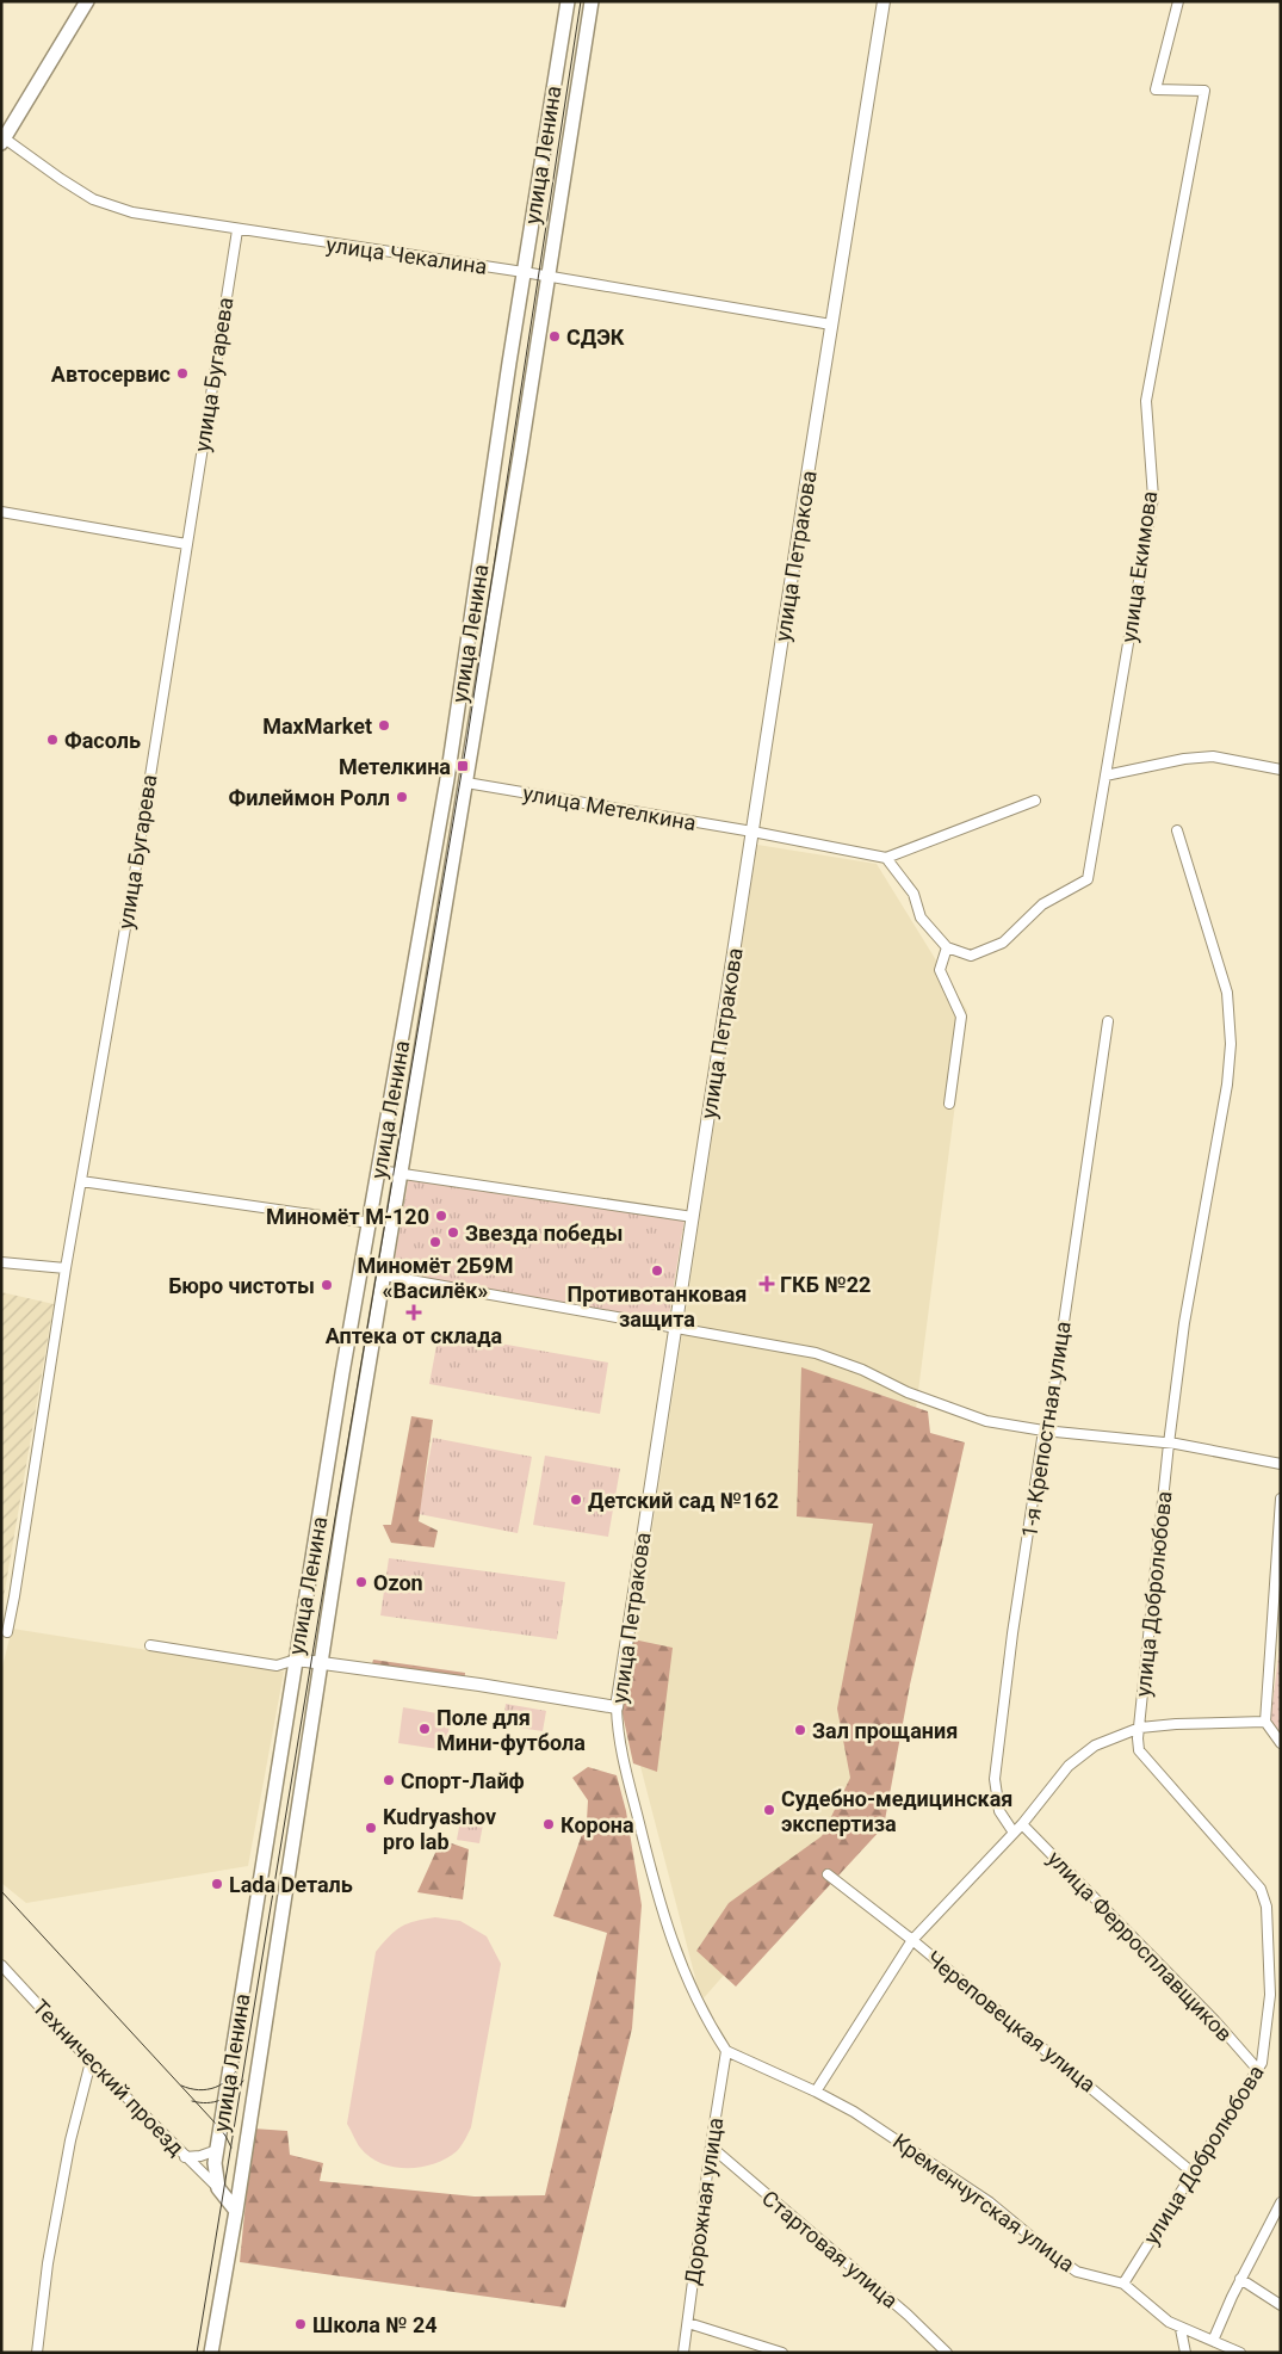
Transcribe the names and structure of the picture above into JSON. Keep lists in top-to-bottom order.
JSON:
{
  "streets": {
    "main road": ["улица Ленина"],
    "street": [
      "улица Чекалина",
      "улица Бугарева",
      "улица Петракова",
      "улица Екимова",
      "улица Метелкина",
      "1-я Крепостная улица",
      "улица Добролюбова",
      "улица Ферросплавщиков",
      "Череповецкая улица",
      "Технический проезд",
      "Дорожная улица",
      "Кременчугская улица",
      "Стартовая улица"
    ]
  },
  "crossings": [
    ["улица Ленина", "улица Чекалина"],
    ["улица Ленина", "улица Метелкина"],
    ["улица Ленина", "Технический проезд"],
    ["улица Чекалина", "улица Бугарева"],
    ["улица Чекалина", "улица Петракова"],
    ["улица Петракова", "улица Метелкина"],
    ["улица Петракова", "Дорожная улица"],
    ["улица Петракова", "Кременчугская улица"],
    ["улица Добролюбова", "улица Ферросплавщиков"],
    ["улица Добролюбова", "Череповецкая улица"],
    ["улица Добролюбова", "Кременчугская улица"],
    ["Дорожная улица", "Кременчугская улица"],
    ["Дорожная улица", "Стартовая улица"]
  ],
  "places": {
    "other": [
      "СДЭК",
      "Автосервис",
      "MaxMarket",
      "Фасоль",
      "Филеймон Ролл",
      "Миномёт М-120",
      "Звезда победы",
      "Миномёт 2Б9М «Василёк»",
      "Противотанковая защита",
      "Бюро чистоты",
      "Детский сад №162",
      "Ozon",
      "Поле для Мини-футбола",
      "Зал прощания",
      "Спорт-Лайф",
      "Судебно-медицинская экспертиза",
      "Корона",
      "Kudryashov pro lab",
      "Lada Dеталь",
      "Школа № 24"
    ],
    "transit": ["Метелкина"],
    "health": ["ГКБ №22", "Аптека от склада"]
  }
}
